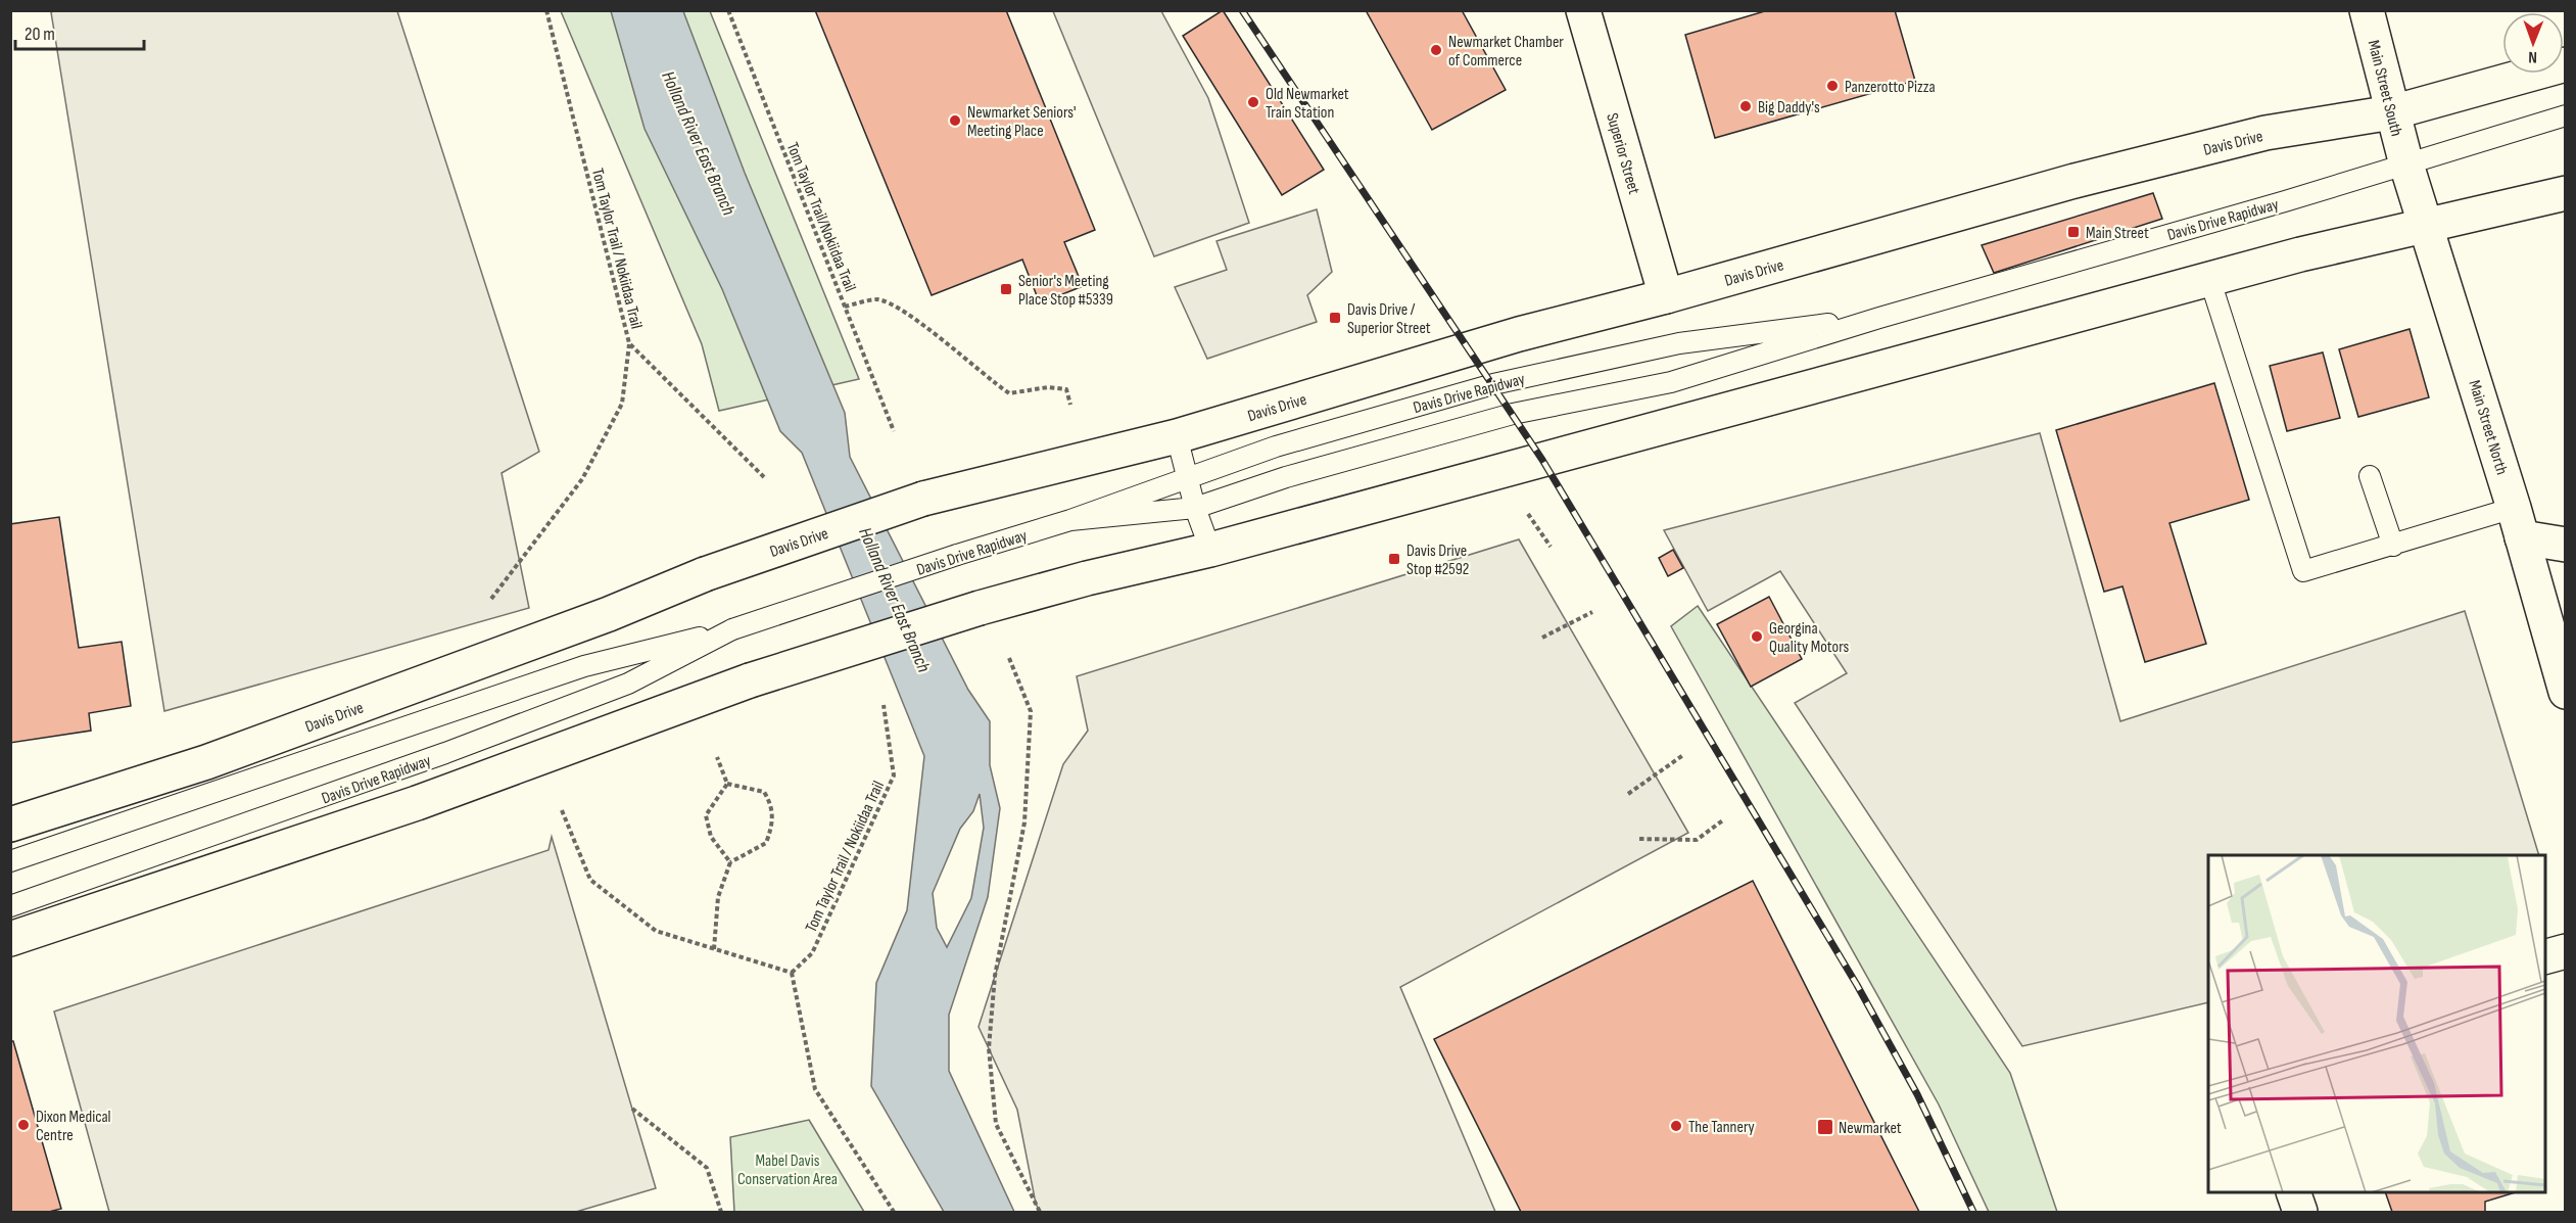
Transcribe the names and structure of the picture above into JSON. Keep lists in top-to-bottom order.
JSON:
{
  "streets": {
    "main road": [
      "Main Street South",
      "Davis Drive",
      "Superior Street",
      "Main Street North"
    ],
    "lane": ["Davis Drive Rapidway"],
    "path": ["Tom Taylor Trail/Nokiidaa Trail", "Tom Taylor Trail / Nokiidaa Trail"]
  },
  "crossings": [
    ["Main Street South", "Davis Drive"],
    ["Main Street South", "Davis Drive Rapidway"],
    ["Main Street South", "Main Street North"],
    ["Davis Drive", "Superior Street"],
    ["Davis Drive Rapidway", "Main Street North"]
  ],
  "water": ["Holland River East Branch"],
  "parks": ["Mabel Davis Conservation Area"],
  "places": {
    "other": [
      "Newmarket Chamber of Commerce",
      "Panzerotto Pizza",
      "Old Newmarket Train Station",
      "Big Daddy's",
      "Newmarket Seniors' Meeting Place",
      "Georgina Quality Motors",
      "Dixon Medical Centre",
      "The Tannery"
    ],
    "transit": [
      "Main Street",
      "Senior's Meeting Place Stop #5339",
      "Davis Drive / Superior Street",
      "Davis Drive Stop #2592",
      "Newmarket"
    ]
  },
  "scale_bar": "20 m",
  "north": "bottom"
}
